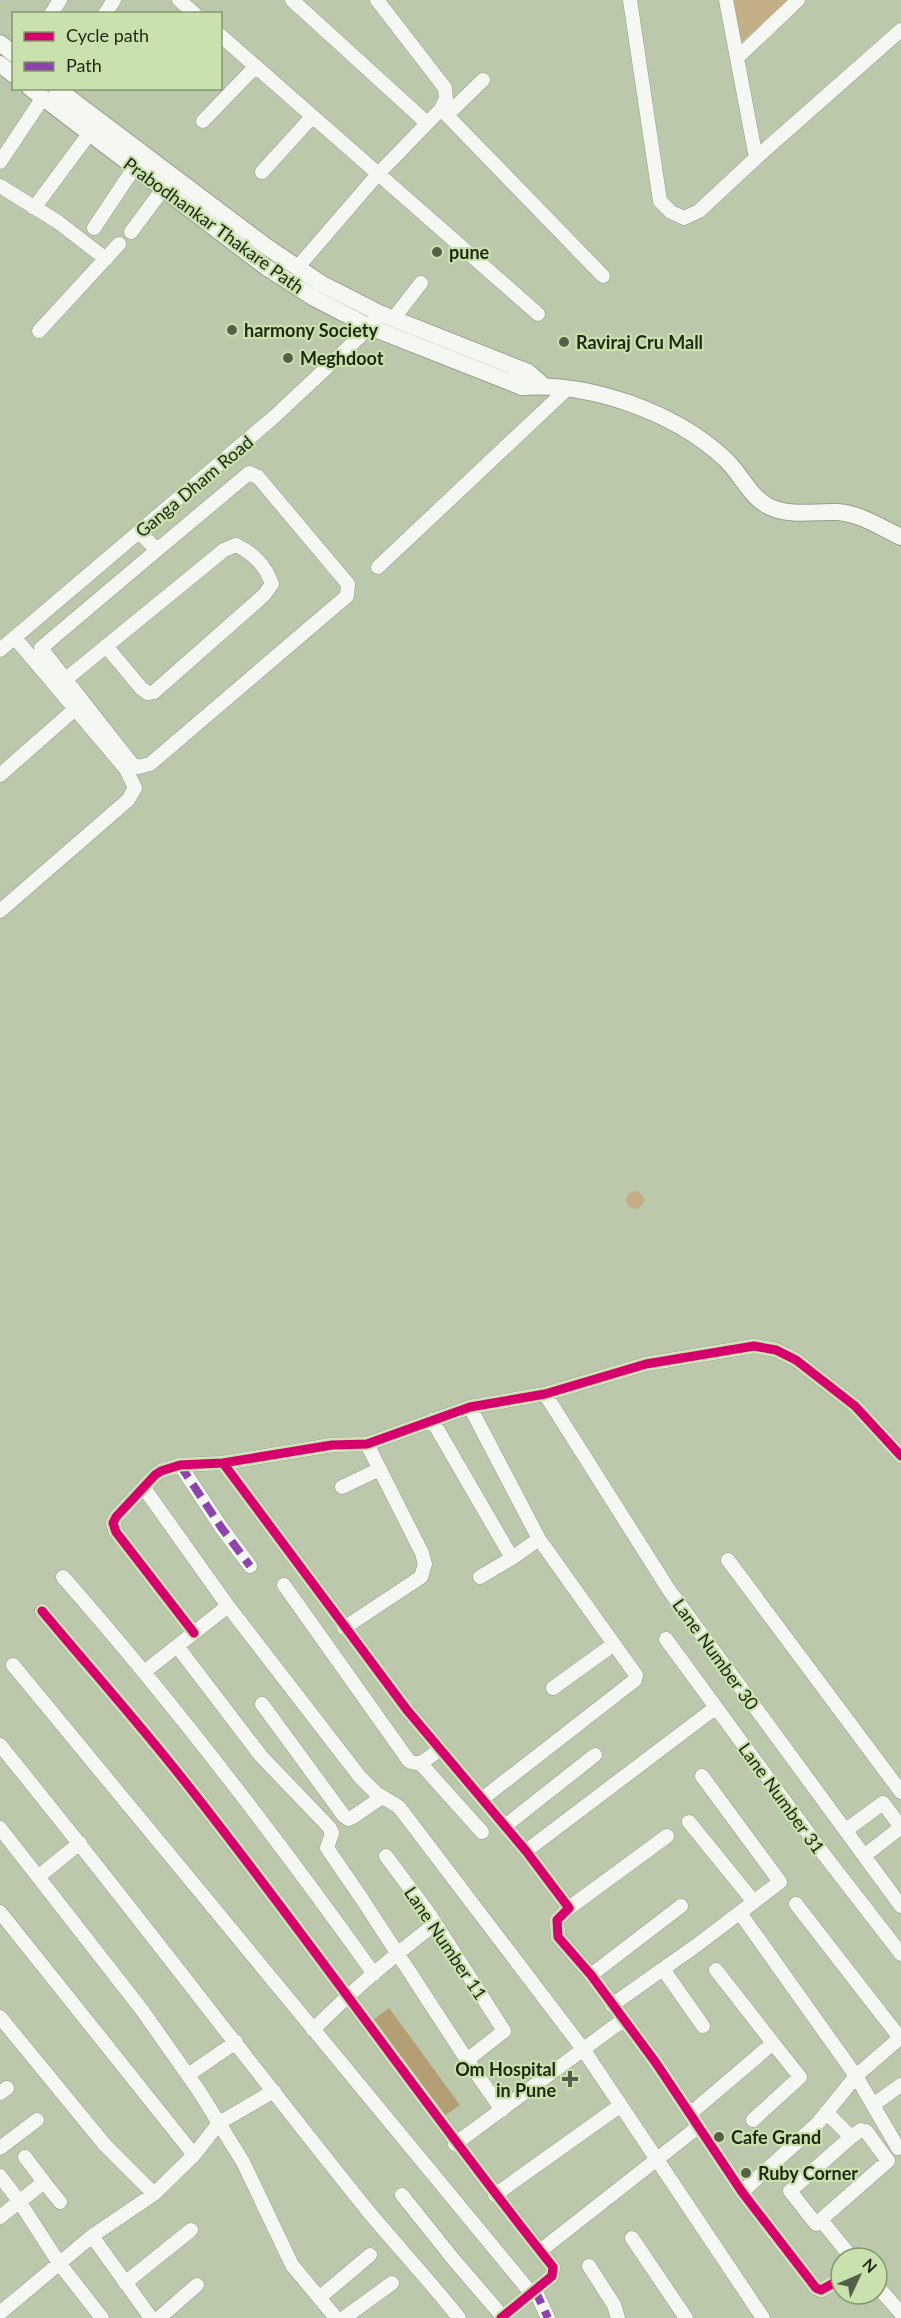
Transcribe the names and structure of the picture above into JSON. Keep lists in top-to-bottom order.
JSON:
{
  "streets": {
    "main road": ["Prabodhankar Thakare Path"],
    "street": [
      "Ganga Dham Road",
      "Lane Number 30",
      "Lane Number 31",
      "Lane Number 11"
    ]
  },
  "crossings": [
    ["Prabodhankar Thakare Path", "Ganga Dham Road"]
  ],
  "places": {
    "other": [
      "pune",
      "harmony Society",
      "Raviraj Cru Mall",
      "Meghdoot",
      "Cafe Grand",
      "Ruby Corner"
    ],
    "health": ["Om Hospital in Pune"]
  },
  "legend": ["Cycle path", "Path"],
  "north": "top right"
}
